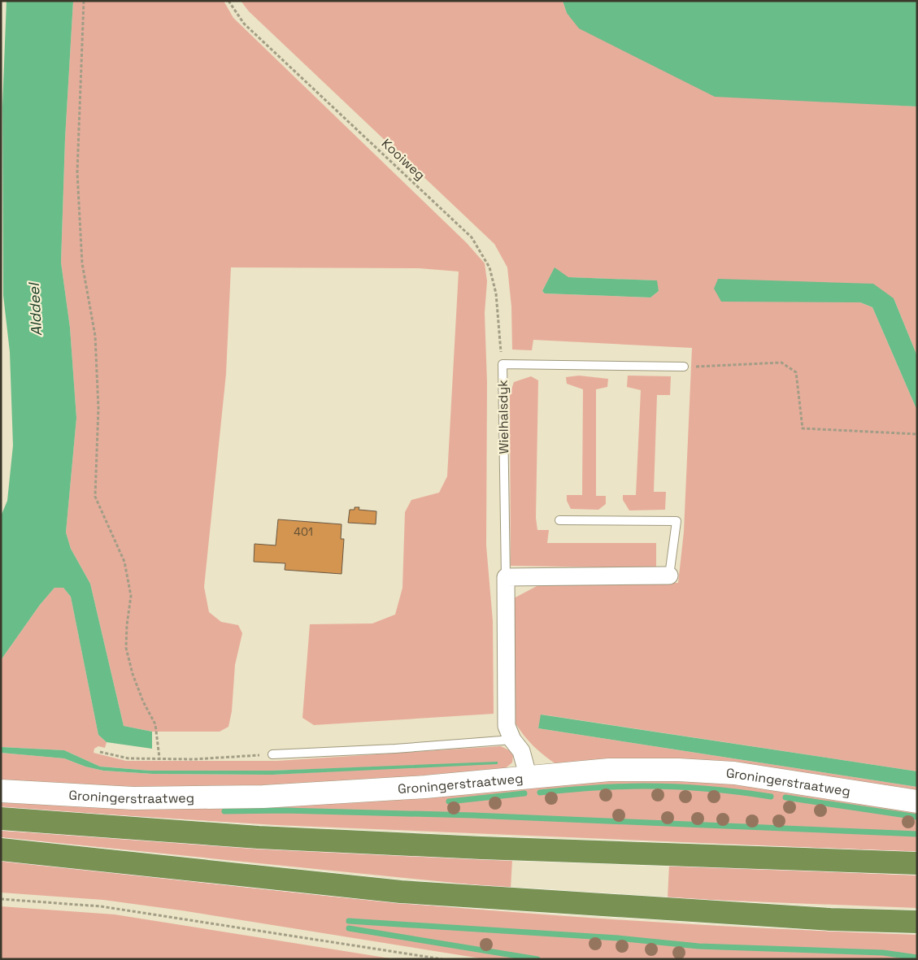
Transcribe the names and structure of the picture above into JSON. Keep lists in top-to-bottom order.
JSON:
{
  "streets": {
    "street": ["Wielhalsdyk", "Groningerstraatweg"],
    "path": ["Kooiweg"]
  },
  "crossings": [
    ["Kooiweg", "Wielhalsdyk"],
    ["Wielhalsdyk", "Groningerstraatweg"]
  ],
  "water": ["Alddeel"],
  "house_numbers": ["401"]
}
